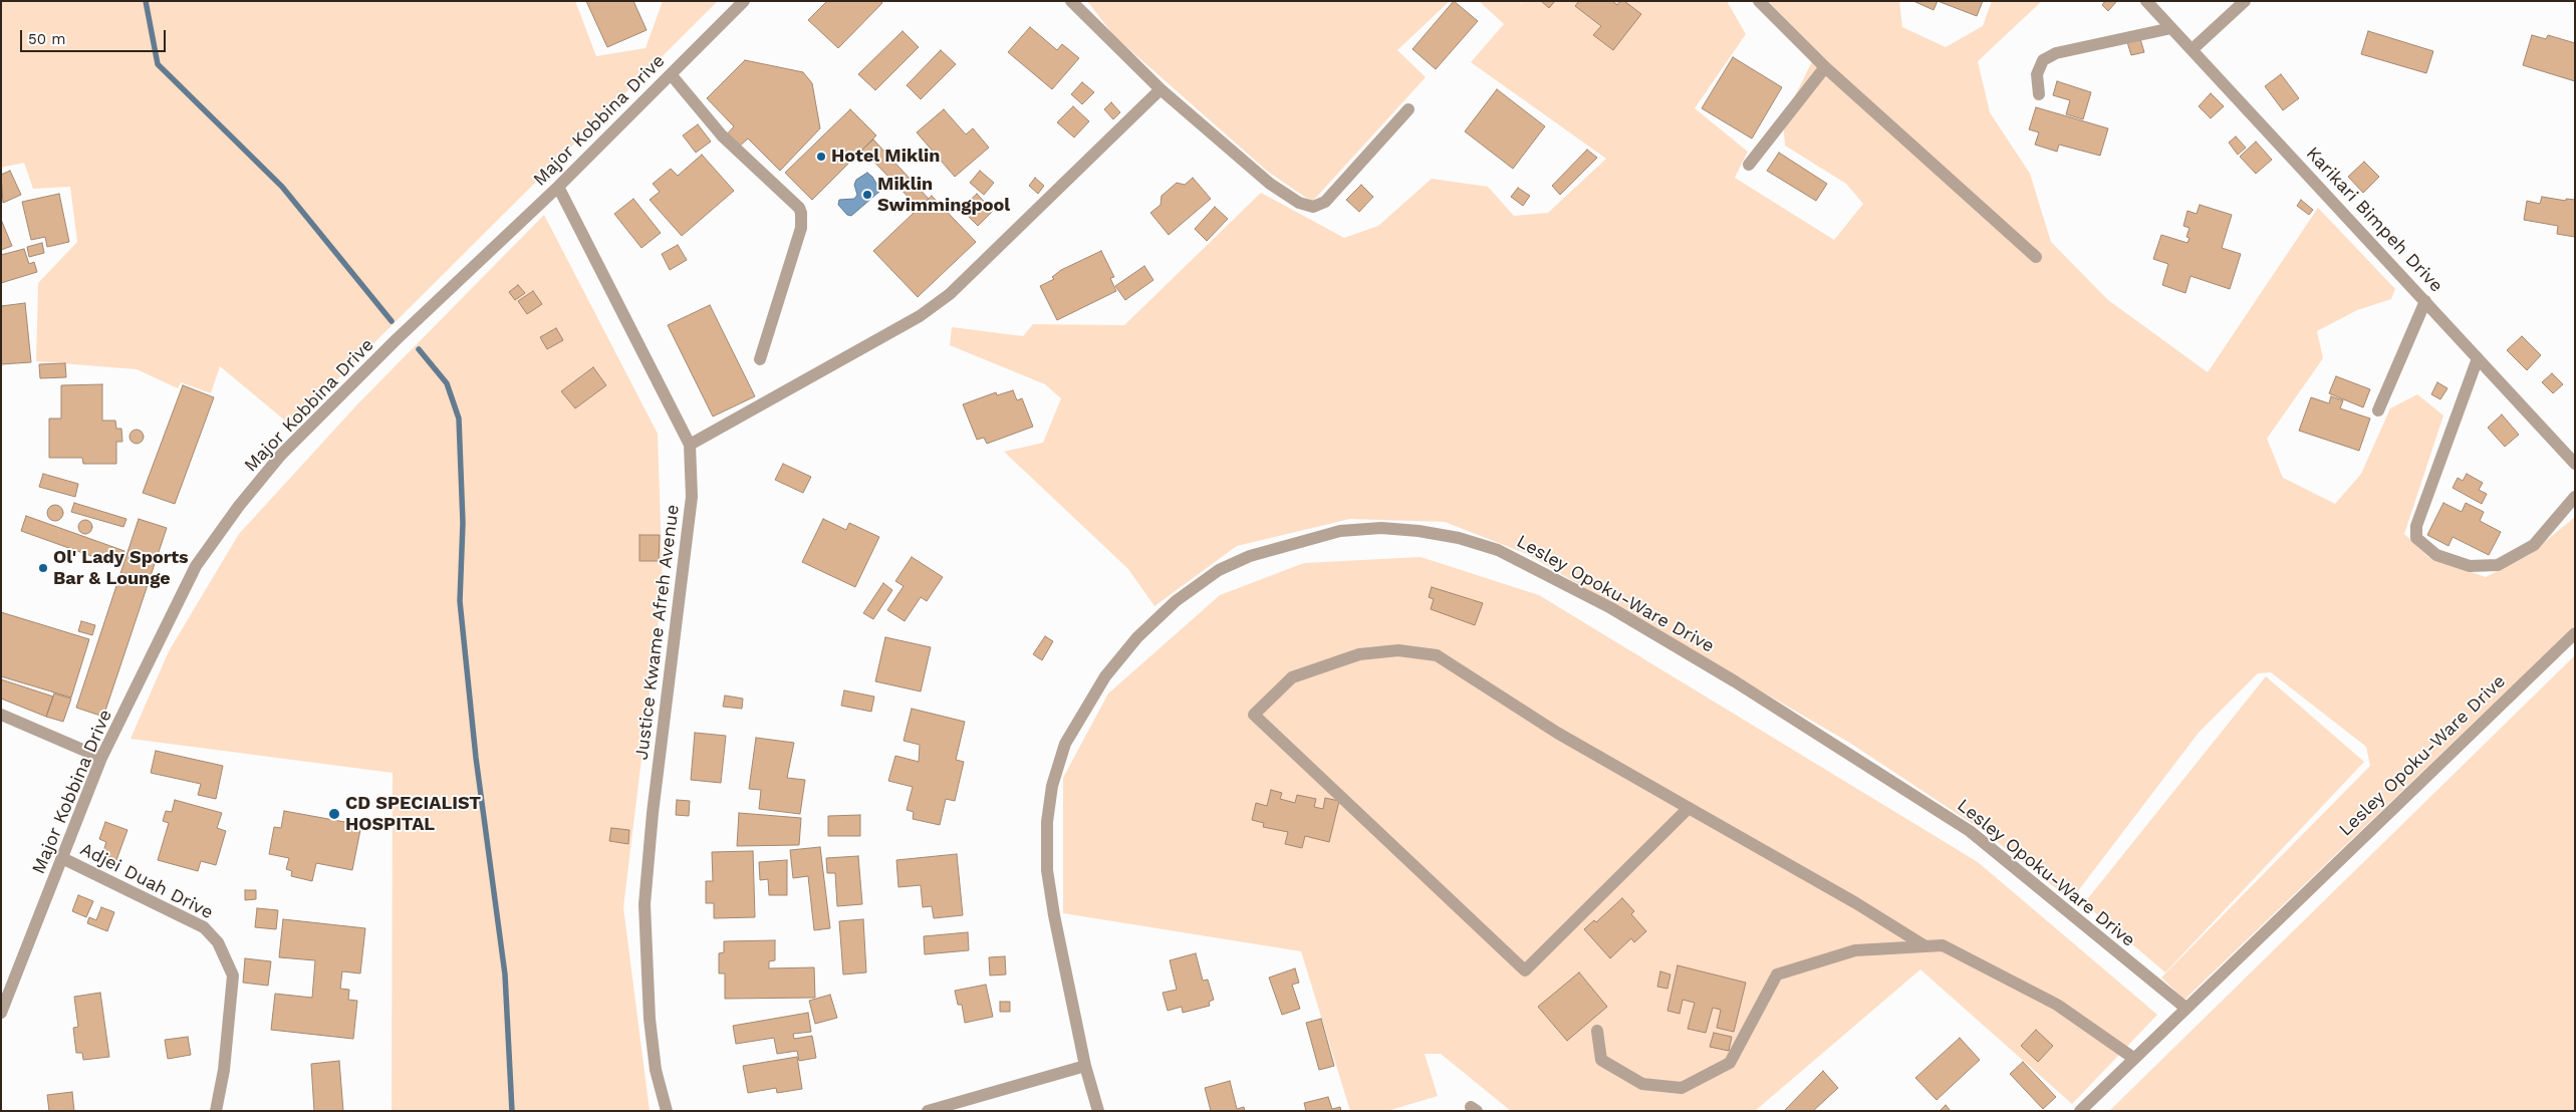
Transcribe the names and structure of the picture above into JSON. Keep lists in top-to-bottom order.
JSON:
{
  "streets": {
    "street": [
      "Major Kobbina Drive",
      "Karikari Bimpeh Drive",
      "Lesley Opoku-Ware Drive",
      "Justice Kwame Afreh Avenue",
      "Adjei Duah Drive"
    ]
  },
  "crossings": [
    ["Major Kobbina Drive", "Justice Kwame Afreh Avenue"],
    ["Major Kobbina Drive", "Adjei Duah Drive"]
  ],
  "places": [
    "Hotel Miklin",
    "Miklin Swimmingpool",
    "Ol' Lady Sports Bar & Lounge",
    "CD SPECIALIST HOSPITAL"
  ],
  "scale_bar": "50 m"
}
